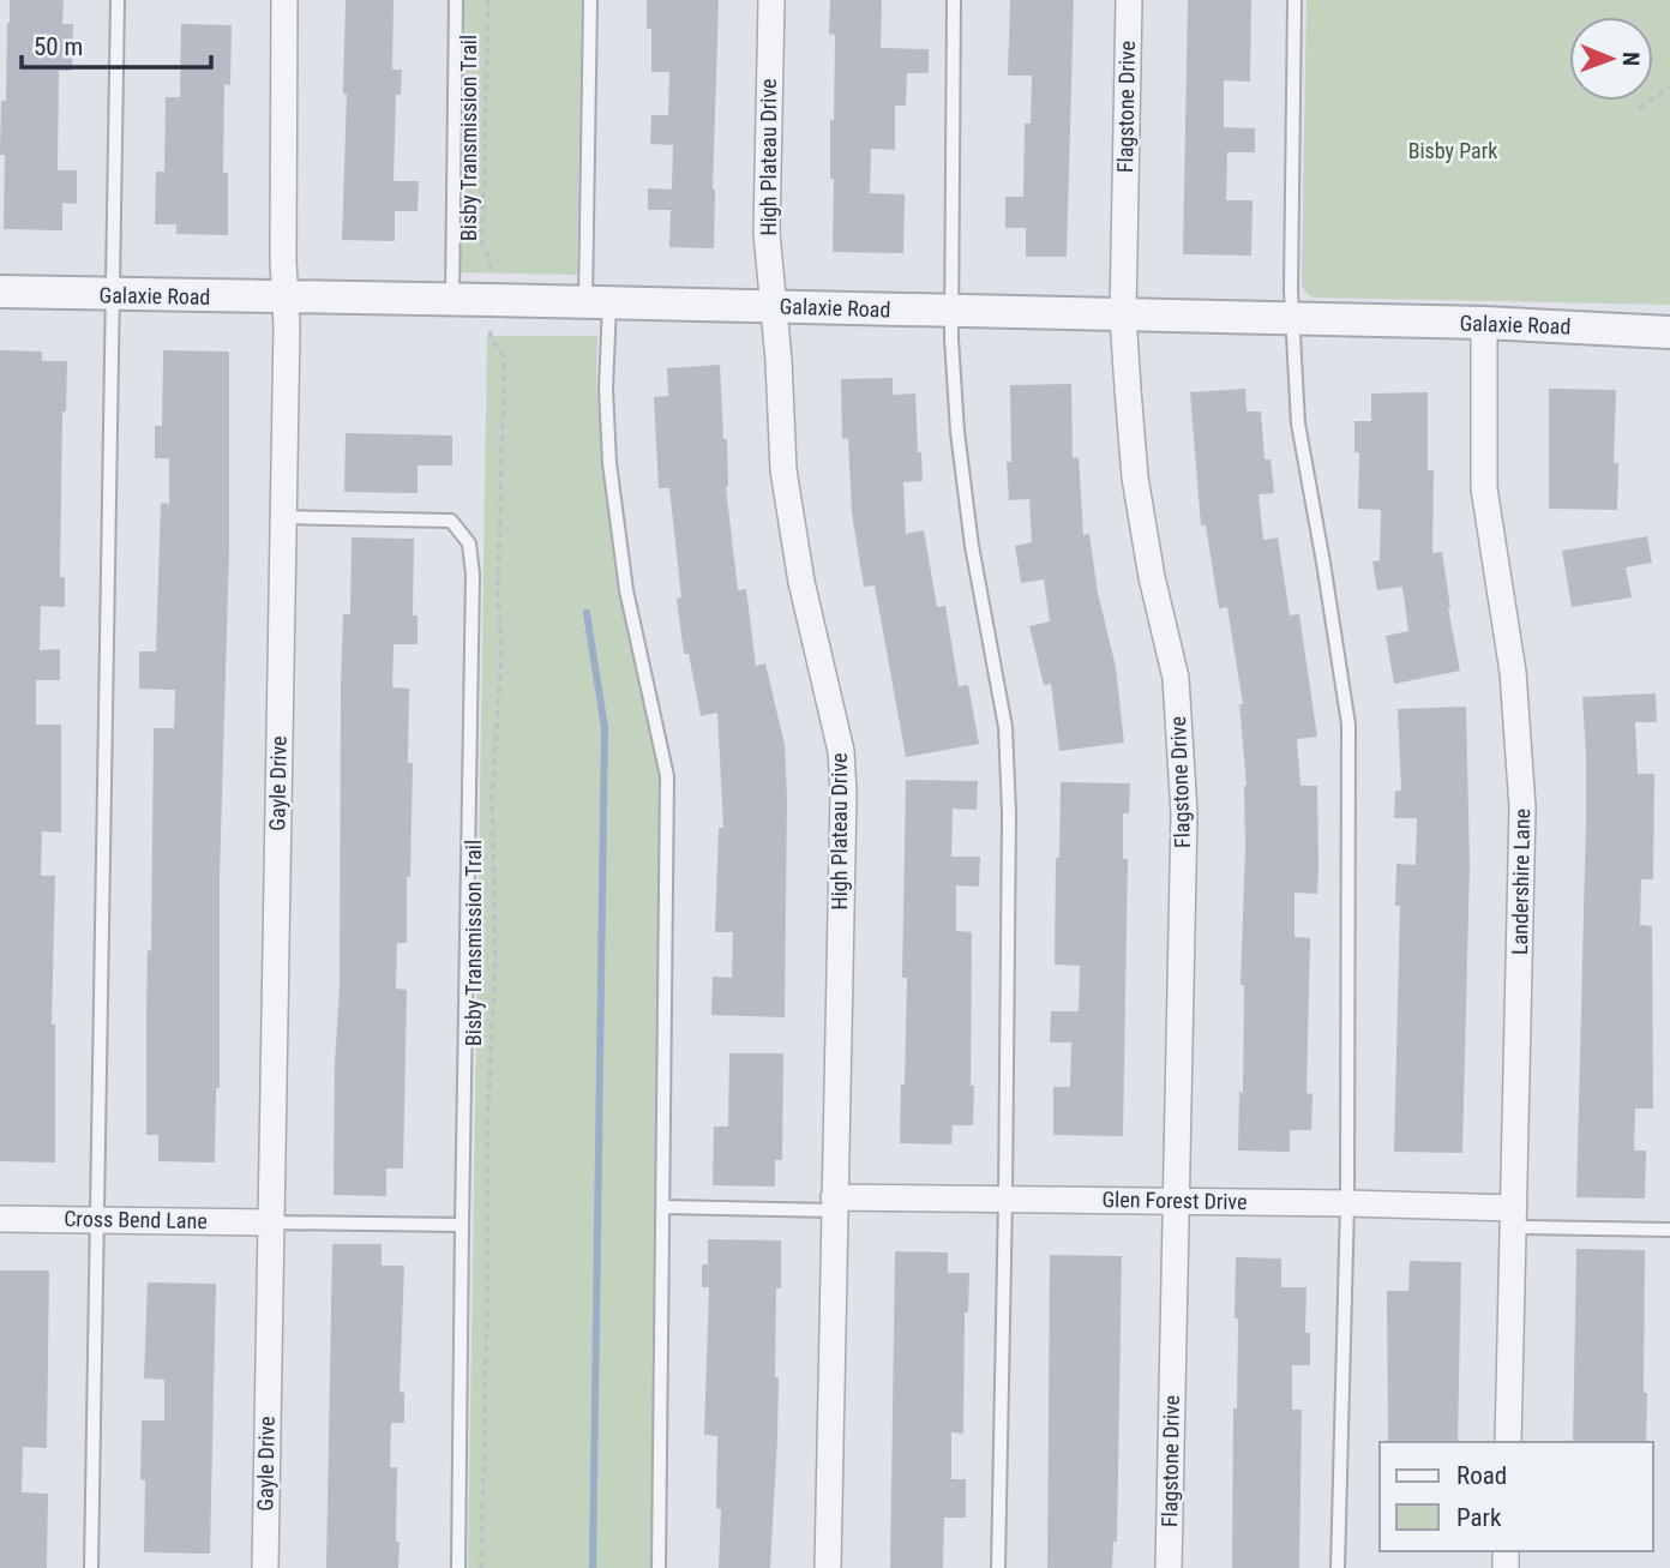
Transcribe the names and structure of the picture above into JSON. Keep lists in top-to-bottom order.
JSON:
{
  "streets": {
    "street": [
      "Flagstone Drive",
      "High Plateau Drive",
      "Galaxie Road",
      "Gayle Drive",
      "Landershire Lane",
      "Glen Forest Drive",
      "Cross Bend Lane"
    ],
    "path": ["Bisby Transmission Trail"]
  },
  "crossings": [
    ["Flagstone Drive", "Galaxie Road"],
    ["Flagstone Drive", "Glen Forest Drive"],
    ["High Plateau Drive", "Galaxie Road"],
    ["High Plateau Drive", "Glen Forest Drive"],
    ["Galaxie Road", "Gayle Drive"],
    ["Galaxie Road", "Landershire Lane"],
    ["Gayle Drive", "Cross Bend Lane"],
    ["Landershire Lane", "Glen Forest Drive"]
  ],
  "parks": ["Bisby Park"],
  "legend": ["Road", "Park"],
  "scale_bar": "50 m",
  "north": "right"
}
